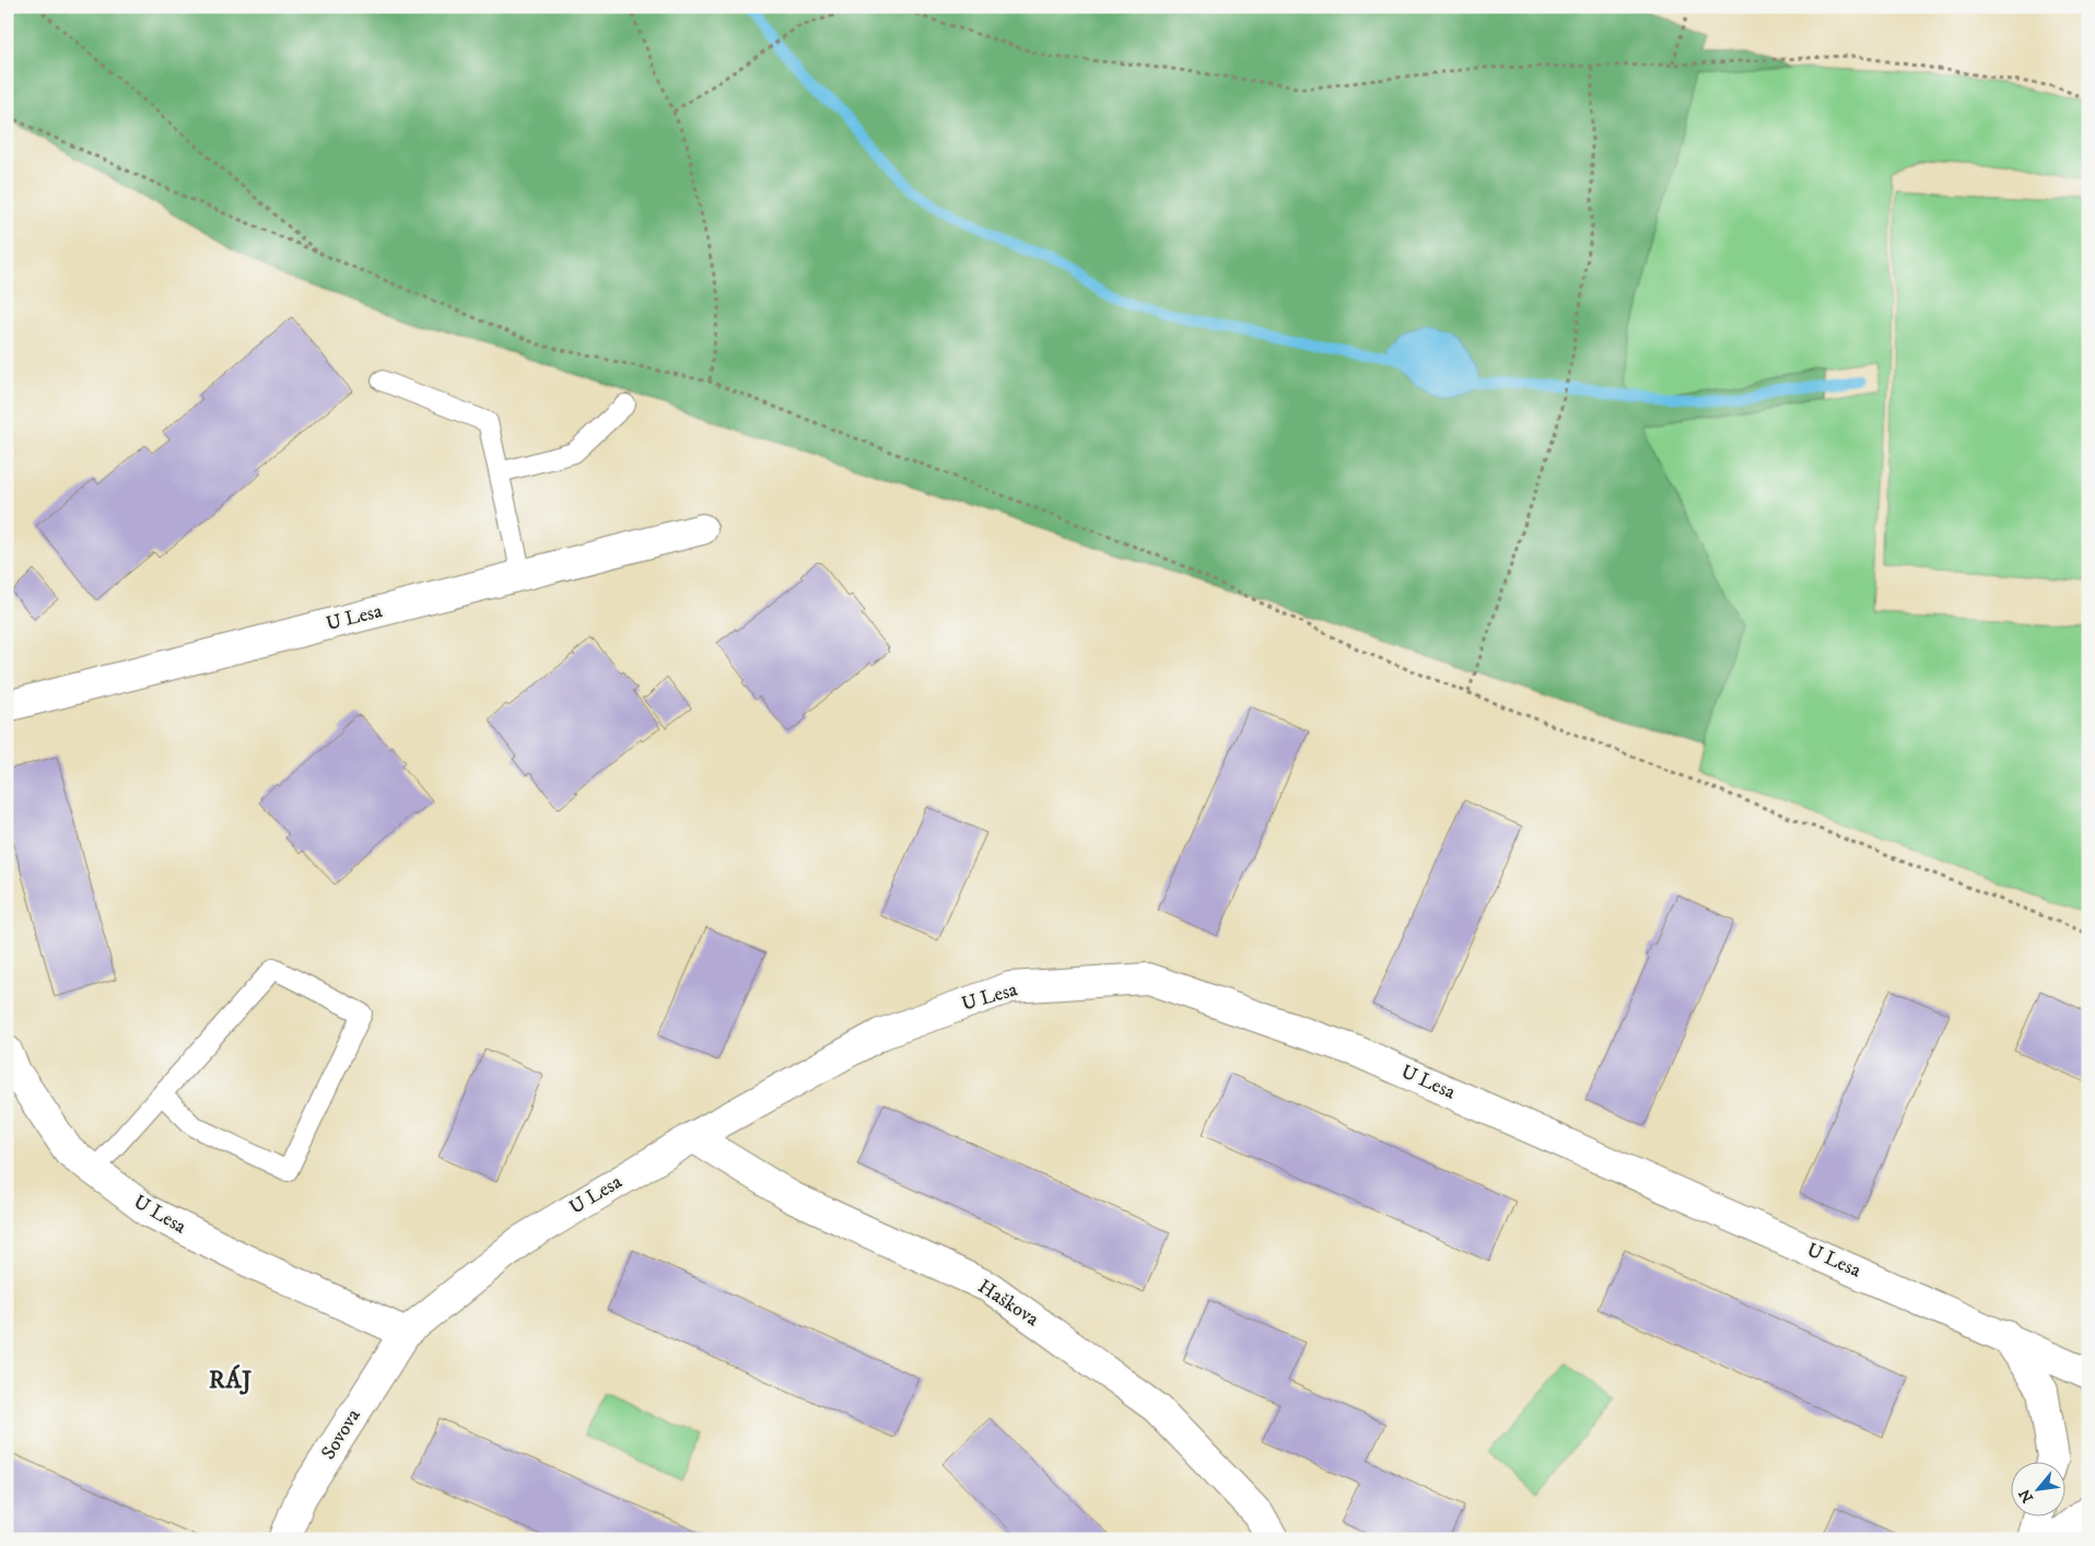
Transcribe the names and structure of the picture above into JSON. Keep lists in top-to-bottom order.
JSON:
{
  "streets": {
    "street": ["U Lesa", "Haškova", "Sovova"]
  },
  "crossings": [
    ["U Lesa", "Haškova"],
    ["U Lesa", "Sovova"]
  ],
  "districts": ["RÁJ"],
  "north": "bottom left"
}
